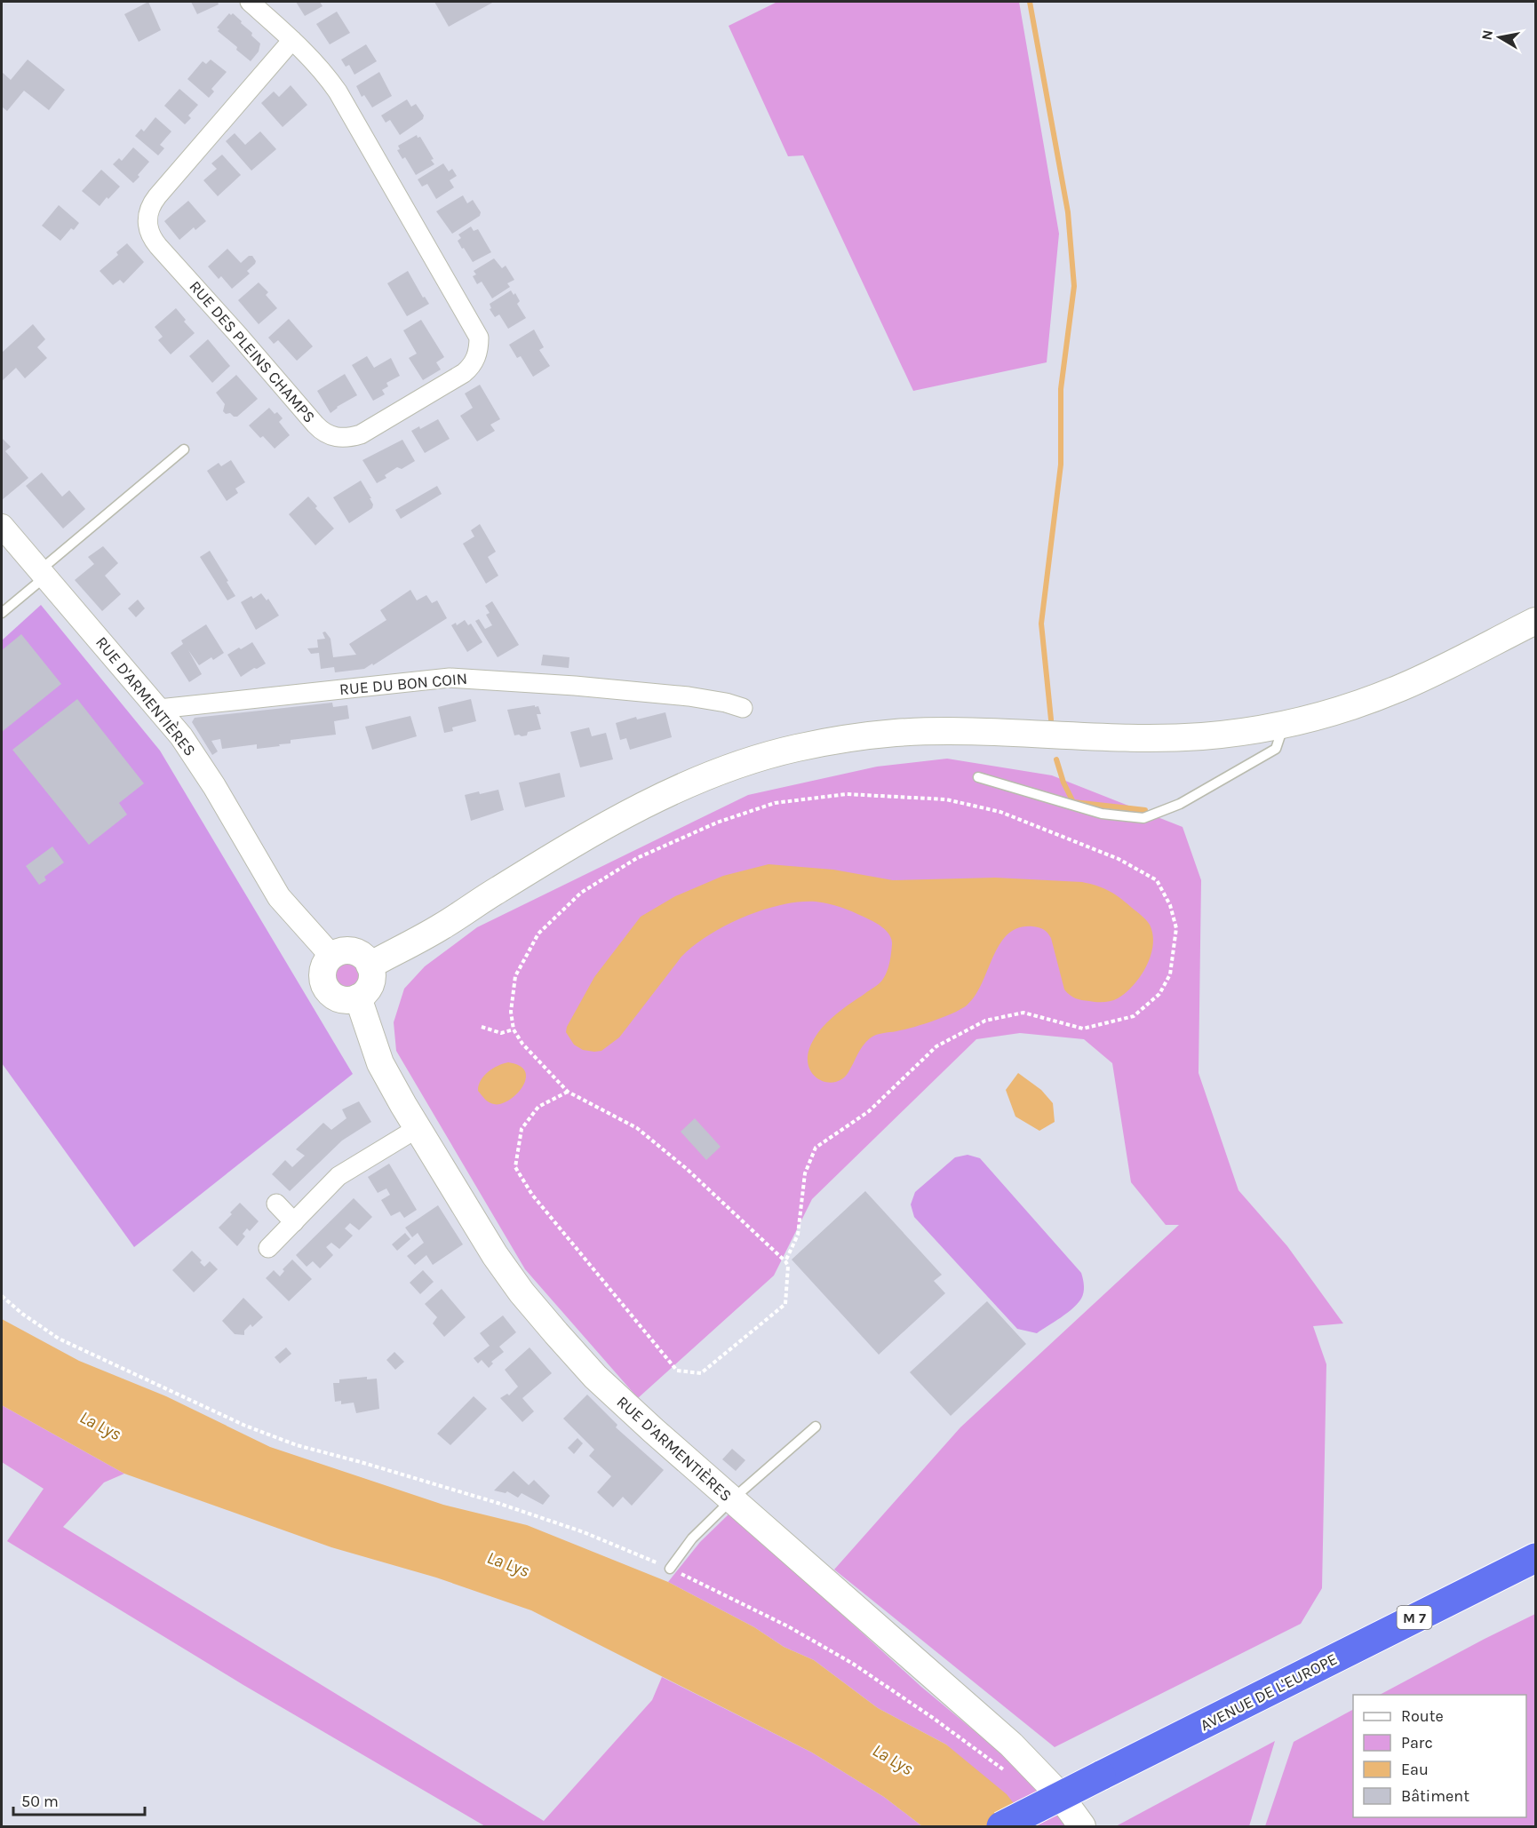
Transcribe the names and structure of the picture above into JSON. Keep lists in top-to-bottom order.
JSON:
{
  "streets": {
    "highway": ["M 7", "AVENUE DE L'EUROPE"],
    "main road": ["RUE D'ARMENTIÈRES"],
    "street": ["RUE DES PLEINS CHAMPS", "RUE DU BON COIN"]
  },
  "crossings": [
    ["RUE DU BON COIN", "RUE D'ARMENTIÈRES"]
  ],
  "water": ["La Lys"],
  "legend": [
    "Route",
    "Parc",
    "Eau",
    "Bâtiment"
  ],
  "scale_bar": "50 m",
  "north": "left"
}
